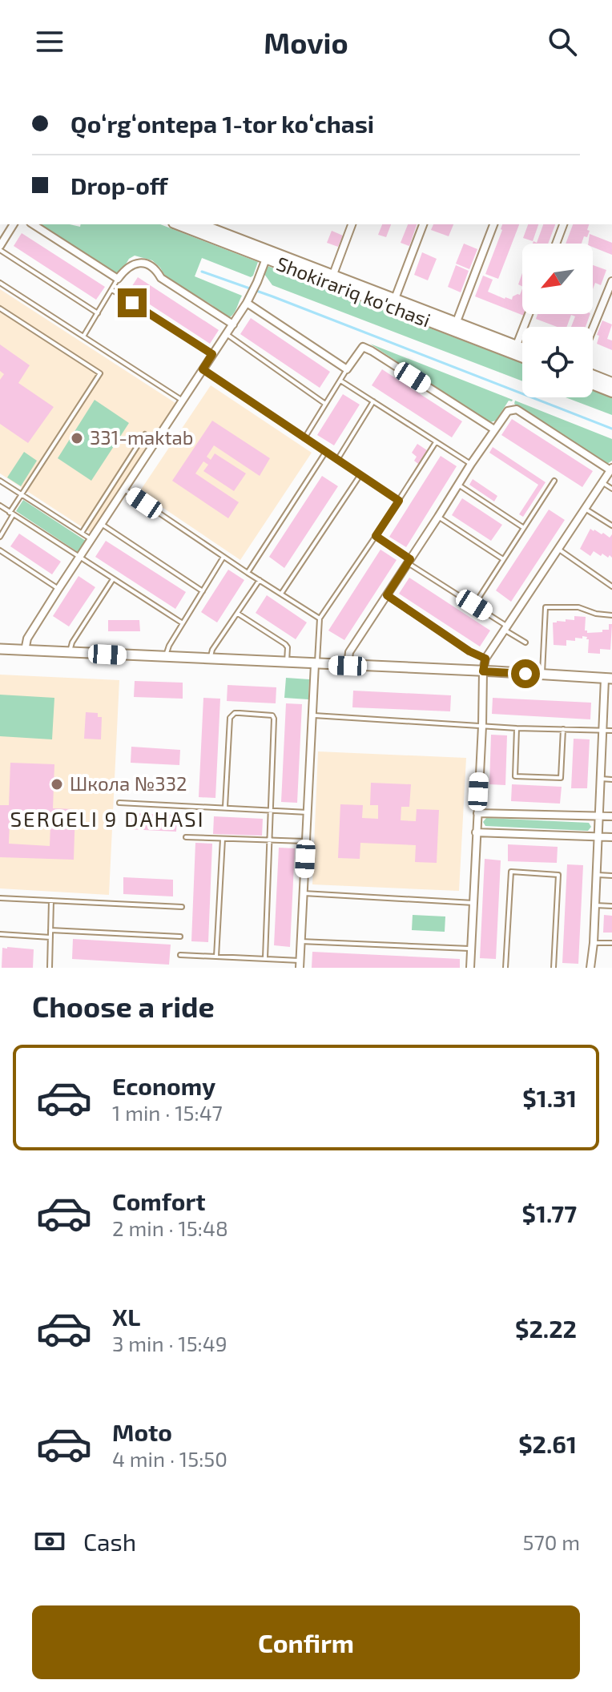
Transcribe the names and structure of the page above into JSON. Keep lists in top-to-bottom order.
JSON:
{
  "streets": {
    "main road": ["Shokirariq ko'chasi"]
  },
  "districts": ["SERGELI 9 DAHASI"],
  "places": ["331-maktab", "Школа №332"],
  "north": "bottom left",
  "page": {
    "header": "Movio",
    "banner": ["Qoʻrgʻontepa 1-tor koʻchasi", "Drop-off"],
    "heading": "Choose a ride",
    "list": [
      {
        "name": "Economy",
        "note": "1 min · 15:47",
        "value": "$1.31"
      },
      {
        "name": "Comfort",
        "note": "2 min · 15:48",
        "value": "$1.77"
      },
      {
        "name": "XL",
        "note": "3 min · 15:49",
        "value": "$2.22"
      },
      {
        "name": "Moto",
        "note": "4 min · 15:50",
        "value": "$2.61"
      }
    ],
    "pay": ["Cash", "570 m"],
    "buttons": "Confirm"
  }
}
